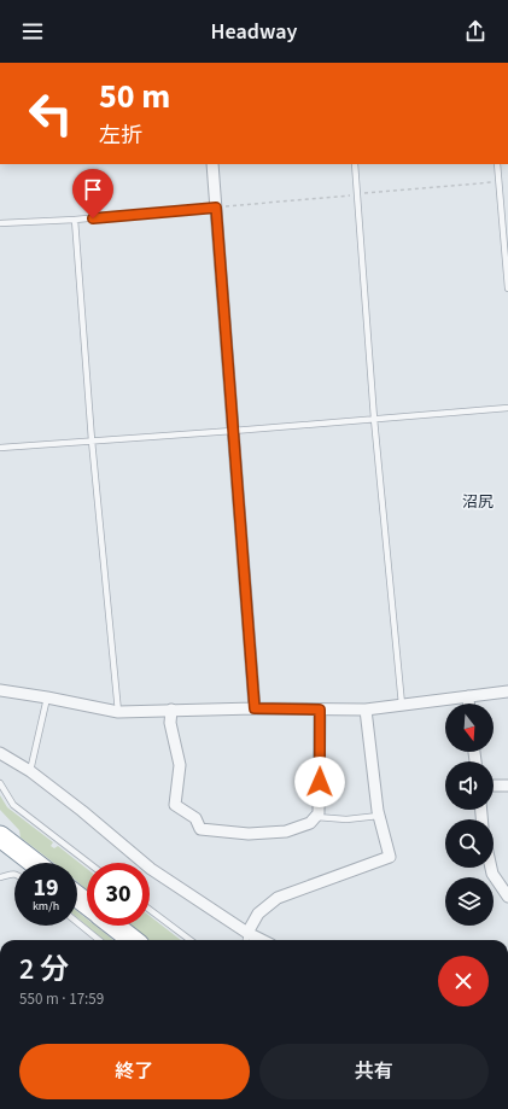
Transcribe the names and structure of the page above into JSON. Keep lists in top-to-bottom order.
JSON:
{
  "districts": ["沼尻"],
  "north": "bottom",
  "page": {
    "header": "Headway",
    "turn": ["50 m", "左折"],
    "speed": "19 km/h",
    "limit": "30",
    "heading": ["2 分", "550 m · 17:59"],
    "buttons": ["終了", "共有"]
  }
}
